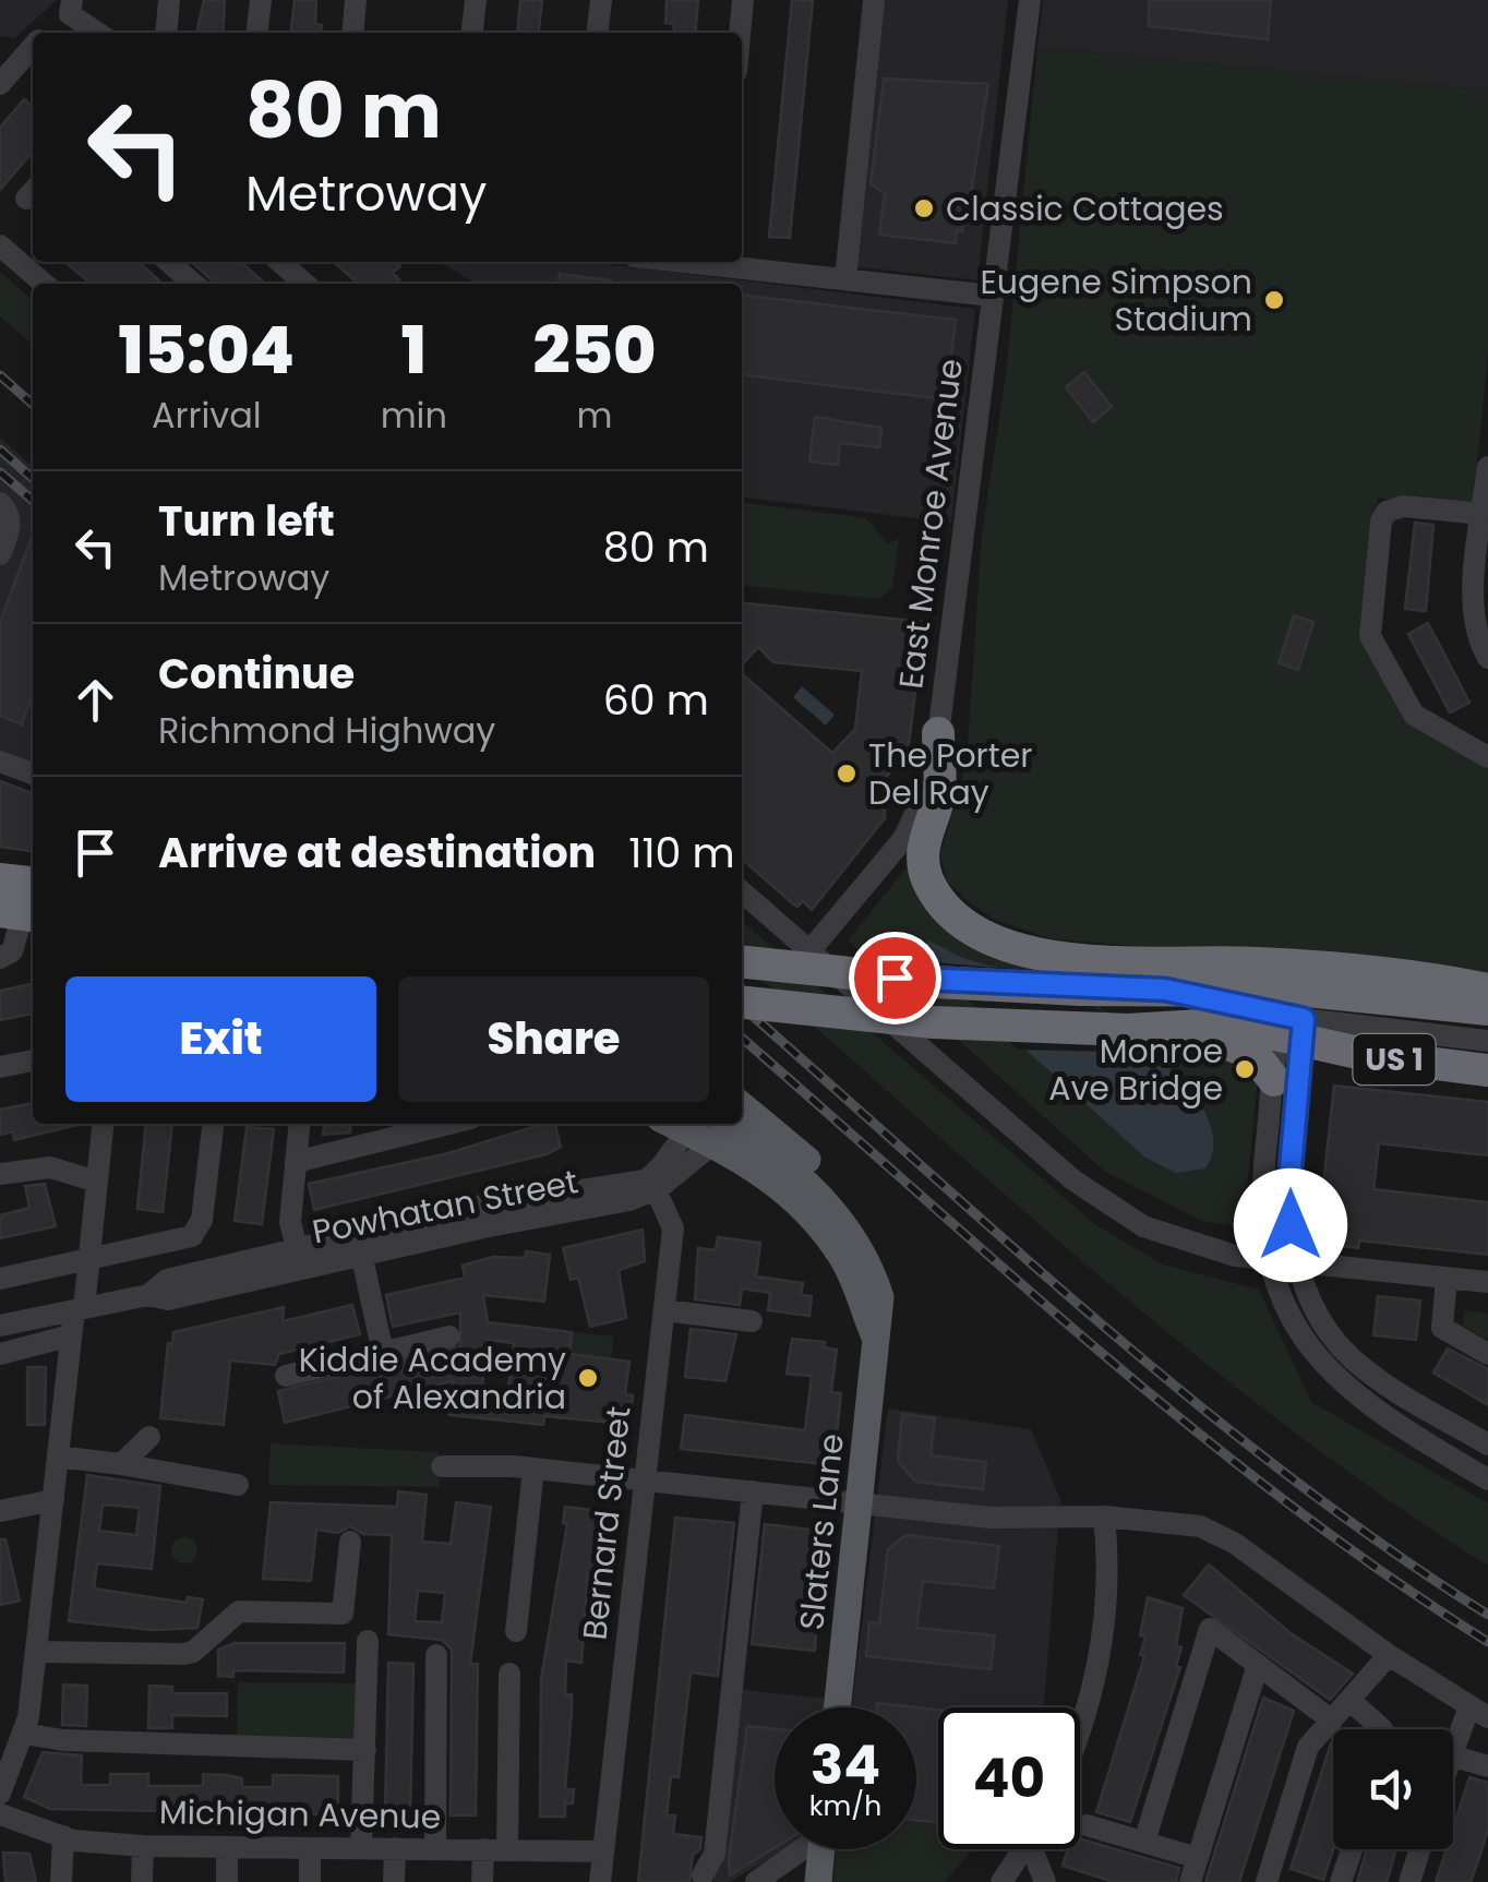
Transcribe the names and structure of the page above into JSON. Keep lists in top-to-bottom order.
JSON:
{
  "streets": {
    "highway": ["US 1"],
    "main road": ["Slaters Lane"],
    "street": [
      "East Monroe Avenue",
      "Powhatan Street",
      "Bernard Street",
      "Michigan Avenue"
    ]
  },
  "crossings": [
    ["Powhatan Street", "Bernard Street"],
    ["Powhatan Street", "Slaters Lane"],
    ["Bernard Street", "Michigan Avenue"]
  ],
  "places": [
    "Classic Cottages",
    "Eugene Simpson Stadium",
    "The Porter Del Ray",
    "Monroe Ave Bridge",
    "Kiddie Academy of Alexandria"
  ],
  "page": {
    "turn": ["80 m", "Metroway"],
    "eta": [
      "15:04",
      "Arrival",
      "1",
      "min",
      "250",
      "m"
    ],
    "list": [
      {
        "name": "Turn left",
        "note": "Metroway",
        "value": "80 m"
      },
      {
        "name": "Continue",
        "note": "Richmond Highway",
        "value": "60 m"
      },
      {
        "name": "Arrive at destination",
        "value": "110 m"
      }
    ],
    "buttons": ["Exit", "Share"],
    "speed": "34 km/h",
    "limit": "40"
  }
}
